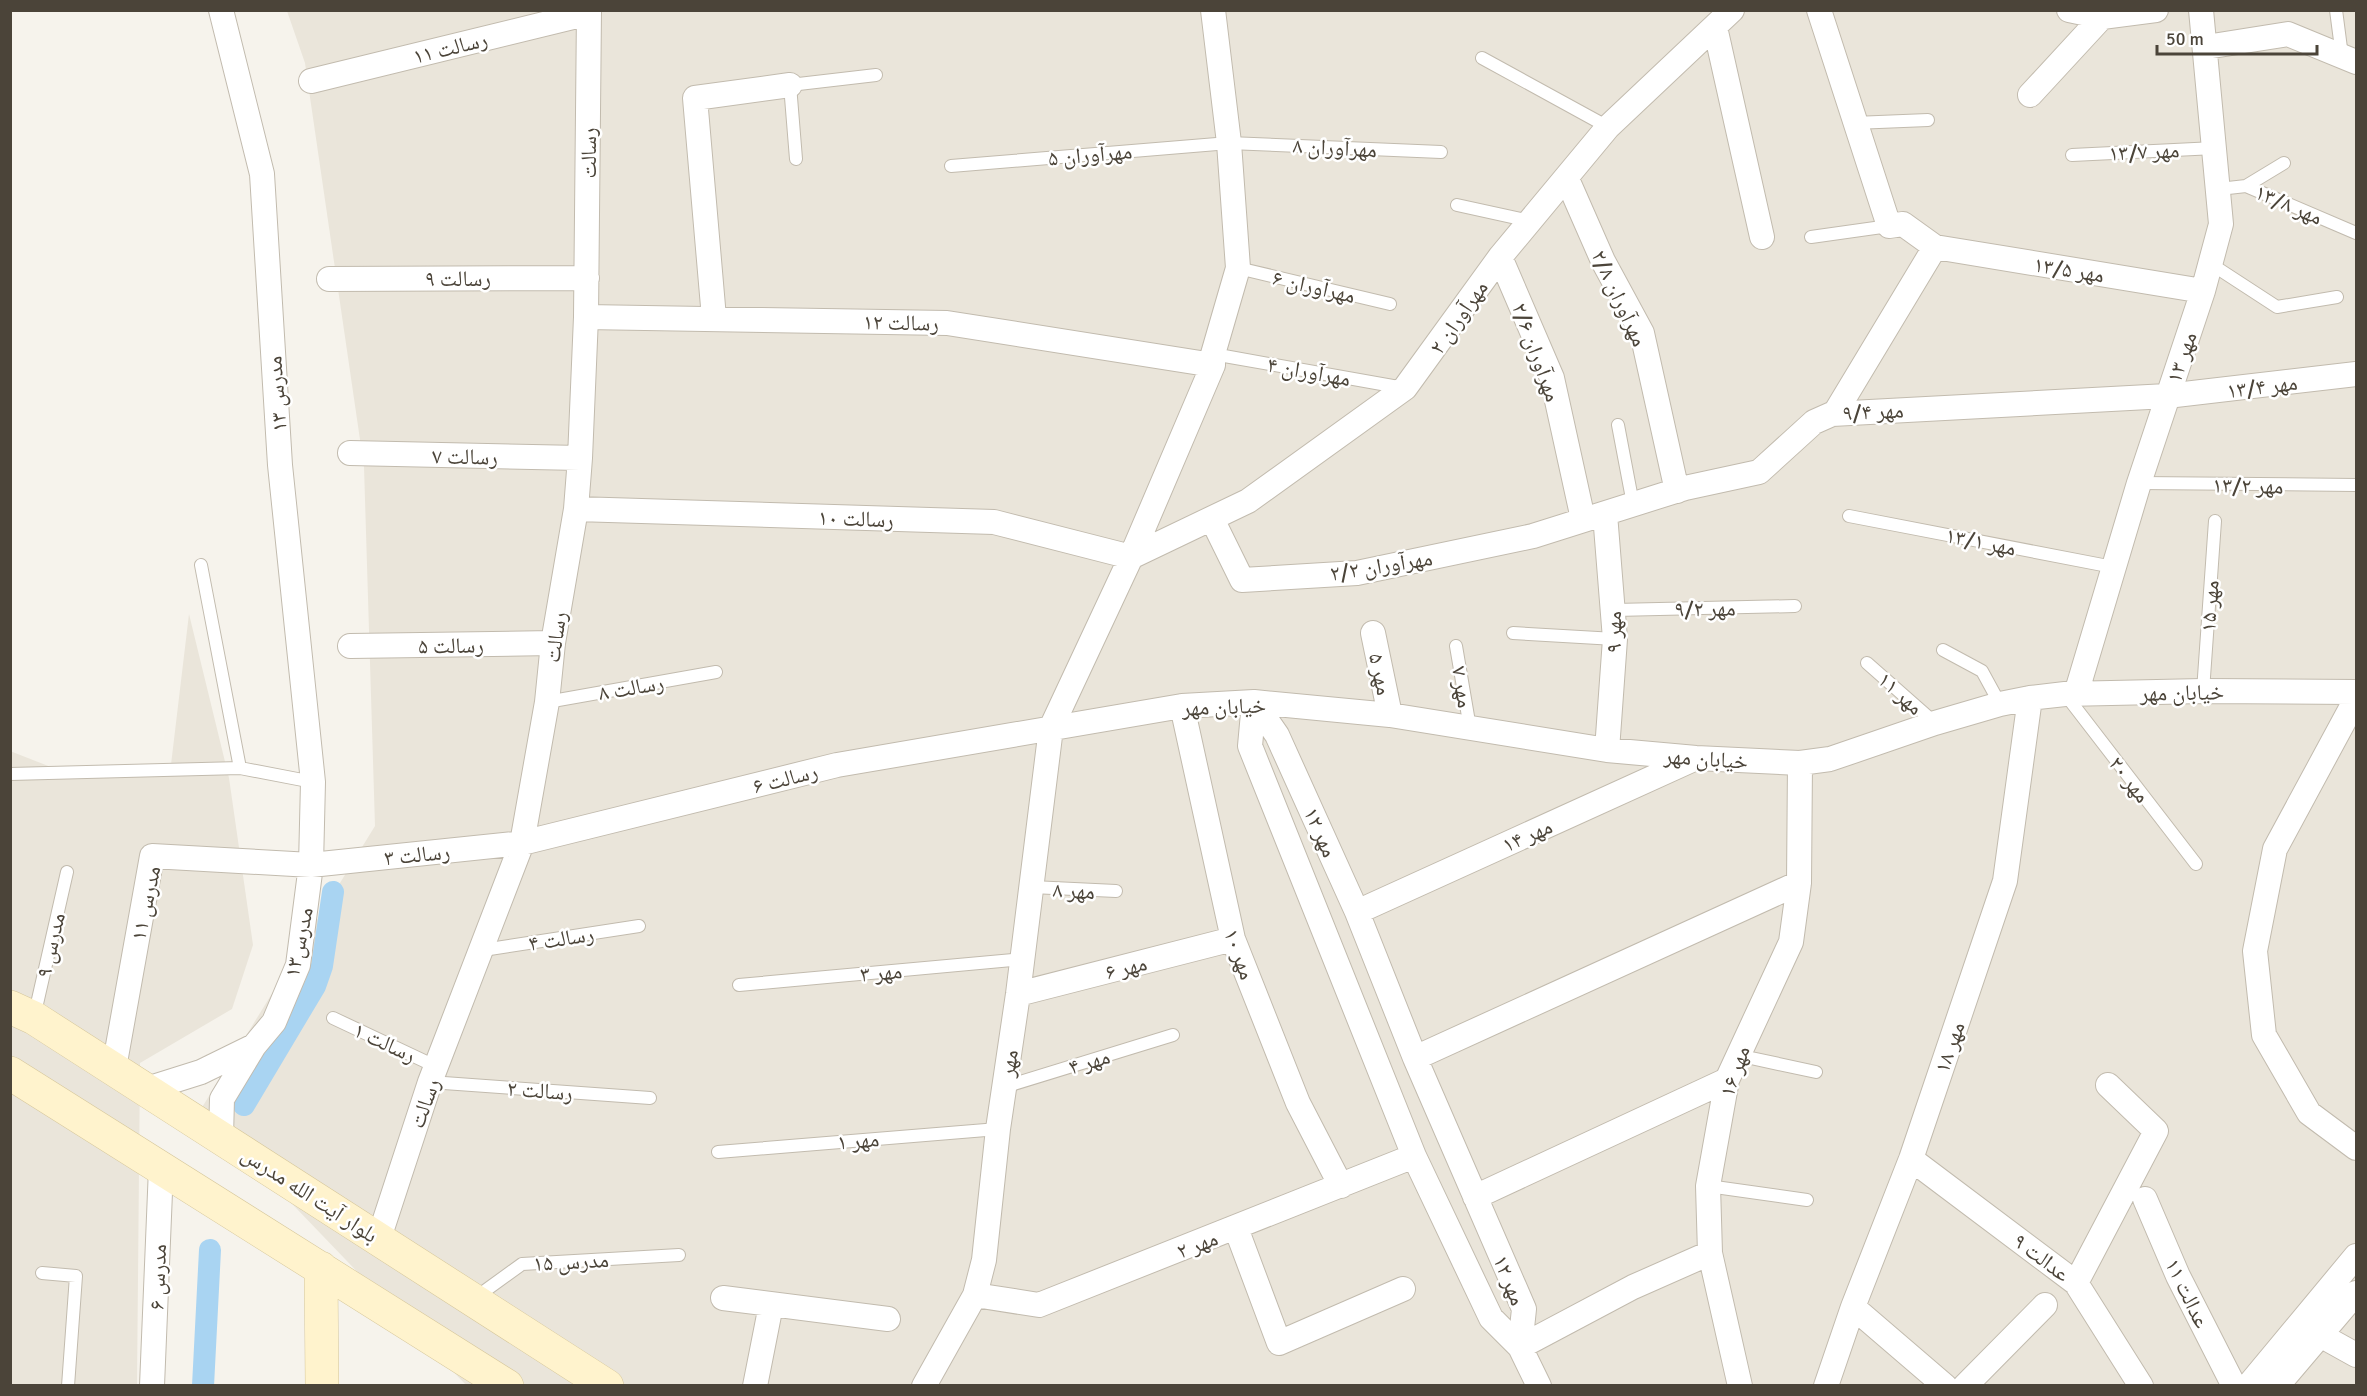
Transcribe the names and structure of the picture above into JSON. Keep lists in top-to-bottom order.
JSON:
{
  "streets": {
    "main road": ["بلوار آیت الله مدرس"],
    "street": [
      "رسالت ۱۱",
      "رسالت",
      "مهر ۱۳/۵",
      "رسالت ۹",
      "مهرآوران ۲/۸",
      "مهرآوران ۲",
      "رسالت ۱۲",
      "مهرآوران ۲/۶",
      "مهر ۱۳",
      "مهر ۱۳/۴",
      "مدرس ۱۳",
      "مهر ۹/۴",
      "رسالت ۷",
      "رسالت ۱۰",
      "مهرآوران ۲/۲",
      "مهر ۹",
      "رسالت ۵",
      "مهر ۵",
      "خیابان مهر",
      "رسالت ۶",
      "مهر ۱۲",
      "مهر ۱۴",
      "رسالت ۳",
      "مدرس ۱۱",
      "مدرس۱۳",
      "مهر ۱۰",
      "مهر ۶",
      "مهر ۱۸",
      "مهر",
      "مهر ۱۶",
      "مهر ۲",
      "عدالت ۹",
      "مدرس ۶",
      "عدالت ۱۱"
    ],
    "lane": [
      "مهرآوران ۸",
      "مهر ۱۳/۷",
      "مهرآوران ۵",
      "مهر ۱۳/۸",
      "مهرآوران ۶",
      "مهرآوران ۴",
      "مهر ۱۳/۲",
      "مهر ۱۳/۱",
      "مهر ۱۵",
      "مهر ۹/۲",
      "رسالت ۸",
      "مهر ۷",
      "مهر ۱۱",
      "مهر ۲۰",
      "مهر ۸",
      "رسالت ۴",
      "مدرس ۹",
      "مهر ۳",
      "رسالت ۱",
      "مهر ۴",
      "رسالت ۲",
      "مهر ۱",
      "مدرس ۱۵"
    ]
  },
  "crossings": [
    ["رسالت ۱۱", "رسالت"],
    ["مهرآوران ۸", "مهرآوران ۵"],
    ["مهر ۱۳/۷", "مهر ۱۳"],
    ["رسالت", "رسالت ۹"],
    ["رسالت", "رسالت ۱۲"],
    ["رسالت", "رسالت ۷"],
    ["رسالت", "رسالت ۱۰"],
    ["رسالت", "رسالت ۵"],
    ["رسالت", "رسالت ۸"],
    ["رسالت", "رسالت ۶"],
    ["رسالت", "رسالت ۳"],
    ["رسالت", "رسالت ۴"],
    ["رسالت", "رسالت ۱"],
    ["رسالت", "رسالت ۲"],
    ["رسالت", "بلوار آیت الله مدرس"],
    ["مهر ۱۳/۸", "مهر ۱۳"],
    ["مهر ۱۳/۵", "مهر ۱۳"],
    ["مهرآوران ۶", "مهر"],
    ["مهرآوران ۲/۸", "مهرآوران ۲"],
    ["مهرآوران ۲/۸", "مهر ۹/۴"],
    ["مهرآوران ۲", "مهرآوران ۲/۶"],
    ["مهرآوران ۲", "مهرآوران ۴"],
    ["مهرآوران ۲", "رسالت ۱۰"],
    ["مهرآوران ۲", "مهرآوران ۲/۲"],
    ["مهرآوران ۲", "مهر"],
    ["رسالت ۱۲", "مهرآوران ۴"],
    ["رسالت ۱۲", "مهر"],
    ["مهرآوران ۲/۶", "مهر ۹/۴"],
    ["مهرآوران ۲/۶", "مهرآوران ۲/۲"],
    ["مهرآوران ۲/۶", "مهر ۹"],
    ["مهر ۱۳", "مهر ۱۳/۴"],
    ["مهر ۱۳", "مهر ۹/۴"],
    ["مهر ۱۳", "مهر ۱۳/۲"],
    ["مهر ۱۳", "مهر ۱۳/۱"],
    ["مهر ۱۳", "خیابان مهر"],
    ["مهر ۱۳", "مهر ۲۰"],
    ["مهرآوران ۴", "مهر"],
    ["مهر ۱۳/۴", "مهر ۹/۴"],
    ["مدرس ۱۳", "رسالت ۳"],
    ["مدرس ۱۳", "مدرس ۱۱"],
    ["مدرس ۱۳", "مدرس۱۳"],
    ["مهر ۹/۴", "مهرآوران ۲/۲"],
    ["مهر ۹/۴", "مهر ۹"],
    ["رسالت ۱۰", "مهر"],
    ["مهرآوران ۲/۲", "مهر ۹"],
    ["مهر ۱۵", "خیابان مهر"],
    ["مهر ۹/۲", "مهر ۹"],
    ["مهر ۹", "خیابان مهر"],
    ["مهر ۵", "خیابان مهر"],
    ["مهر ۷", "خیابان مهر"],
    ["خیابان مهر", "مهر ۱۱"],
    ["خیابان مهر", "رسالت ۶"],
    ["خیابان مهر", "مهر ۲۰"],
    ["خیابان مهر", "مهر ۱۲"],
    ["خیابان مهر", "مهر ۱۴"],
    ["خیابان مهر", "مهر ۱۰"],
    ["خیابان مهر", "مهر ۱۸"],
    ["خیابان مهر", "مهر"],
    ["خیابان مهر", "مهر ۱۶"],
    ["رسالت ۶", "رسالت ۳"],
    ["رسالت ۶", "مهر"],
    ["مهر ۱۲", "مهر ۱۴"],
    ["مهر ۱۲", "مهر ۲"],
    ["رسالت ۳", "مدرس ۱۱"],
    ["رسالت ۳", "مدرس۱۳"],
    ["مهر ۸", "مهر"],
    ["مدرس ۱۱", "مدرس۱۳"],
    ["مدرس ۱۱", "بلوار آیت الله مدرس"],
    ["مدرس۱۳", "بلوار آیت الله مدرس"],
    ["مدرس ۹", "بلوار آیت الله مدرس"],
    ["مهر ۱۰", "مهر ۶"],
    ["مهر ۱۰", "مهر ۲"],
    ["مهر ۶", "مهر"],
    ["مهر ۳", "مهر"],
    ["رسالت ۱", "رسالت ۲"],
    ["مهر ۱۸", "عدالت ۹"],
    ["مهر ۴", "مهر"],
    ["مهر", "مهر ۱"],
    ["مهر", "مهر ۲"],
    ["بلوار آیت الله مدرس", "مدرس ۱۵"]
  ],
  "scale_bar": "50 m"
}
